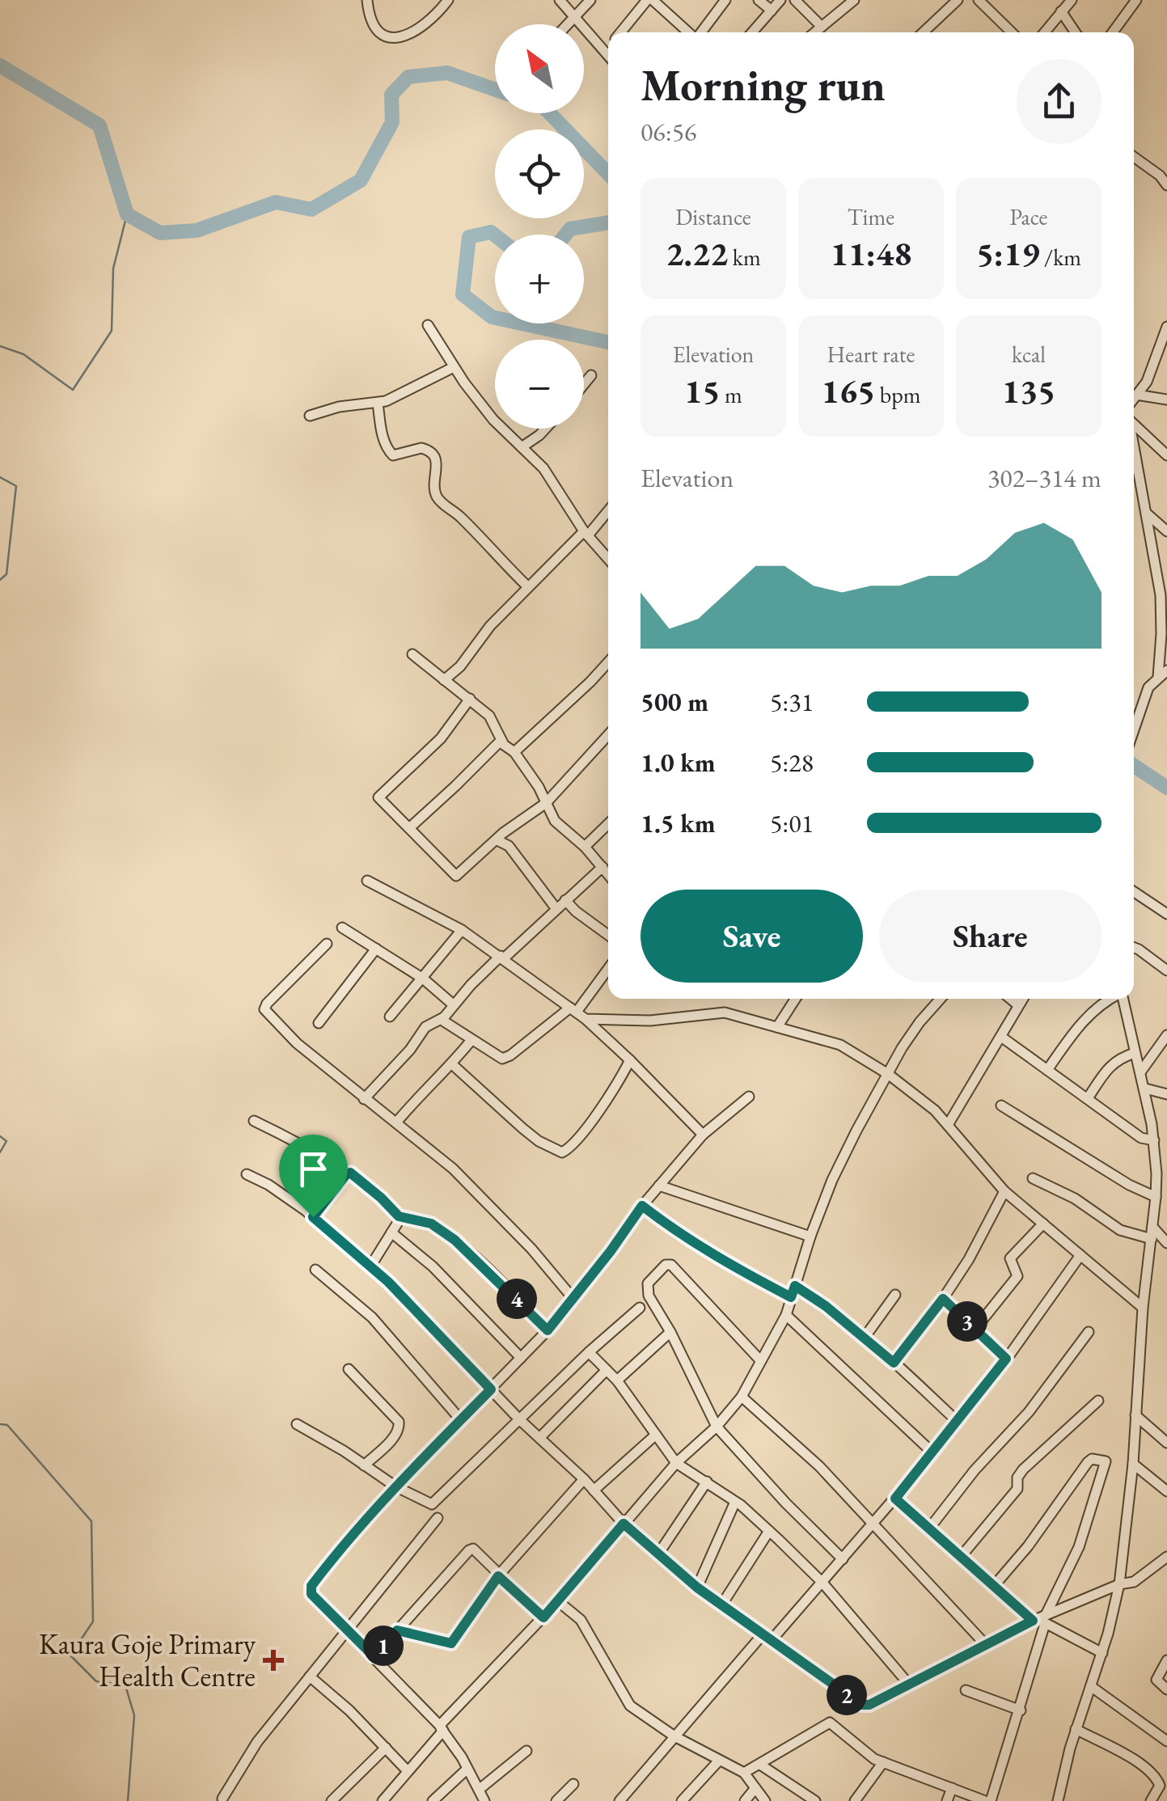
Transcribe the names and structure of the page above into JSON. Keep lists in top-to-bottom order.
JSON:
{
  "places": {
    "health": ["Kaura Goje Primary Health Centre"]
  },
  "north": "top left",
  "page": {
    "map_buttons": ["+", "−"],
    "heading": ["Morning run", "06:56"],
    "stats": [
      ["Distance", "2.22 km"],
      ["Time", "11:48"],
      ["Pace", "5:19 /km"],
      ["Elevation", "15 m"],
      ["Heart rate", "165 bpm"],
      ["kcal", "135"]
    ],
    "chart": ["Elevation", "302–314 m"],
    "list": [
      {
        "name": "500 m",
        "note": "5:31"
      },
      {
        "name": "1.0 km",
        "note": "5:28"
      },
      {
        "name": "1.5 km",
        "note": "5:01"
      }
    ],
    "buttons": ["Save", "Share"],
    "pins": [
      "4",
      "3",
      "1",
      "2"
    ]
  }
}
